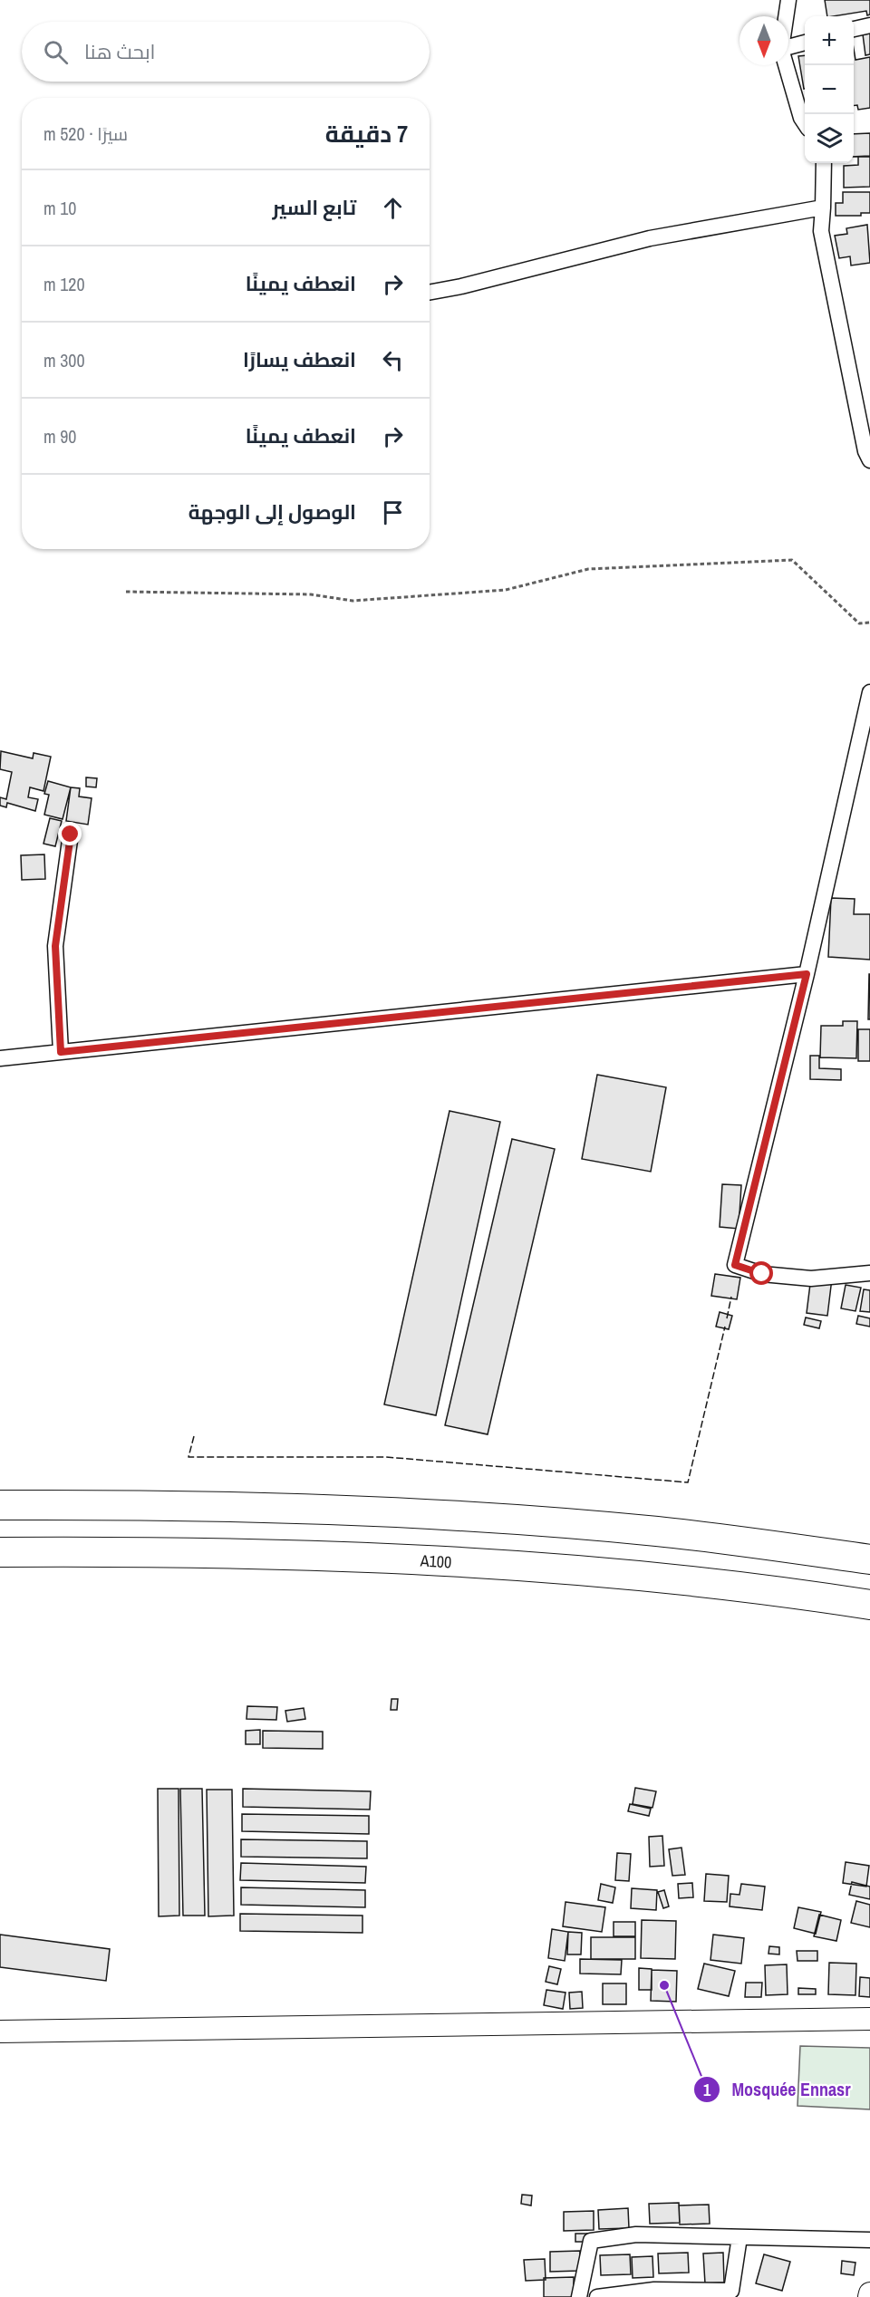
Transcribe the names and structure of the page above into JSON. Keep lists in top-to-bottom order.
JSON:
{
  "streets": {
    "highway": ["A100"]
  },
  "places": ["Mosquée Ennasr"],
  "north": "bottom",
  "page": {
    "map_buttons": ["+", "−"],
    "search": "ابحث هنا",
    "heading": ["7 دقيقة", "سيرًا · 520 m"],
    "list": [
      ["تابع السير", "10 m"],
      ["انعطف يمينًا", "120 m"],
      ["انعطف يسارًا", "300 m"],
      ["انعطف يمينًا", "90 m"],
      "الوصول إلى الوجهة"
    ]
  }
}
